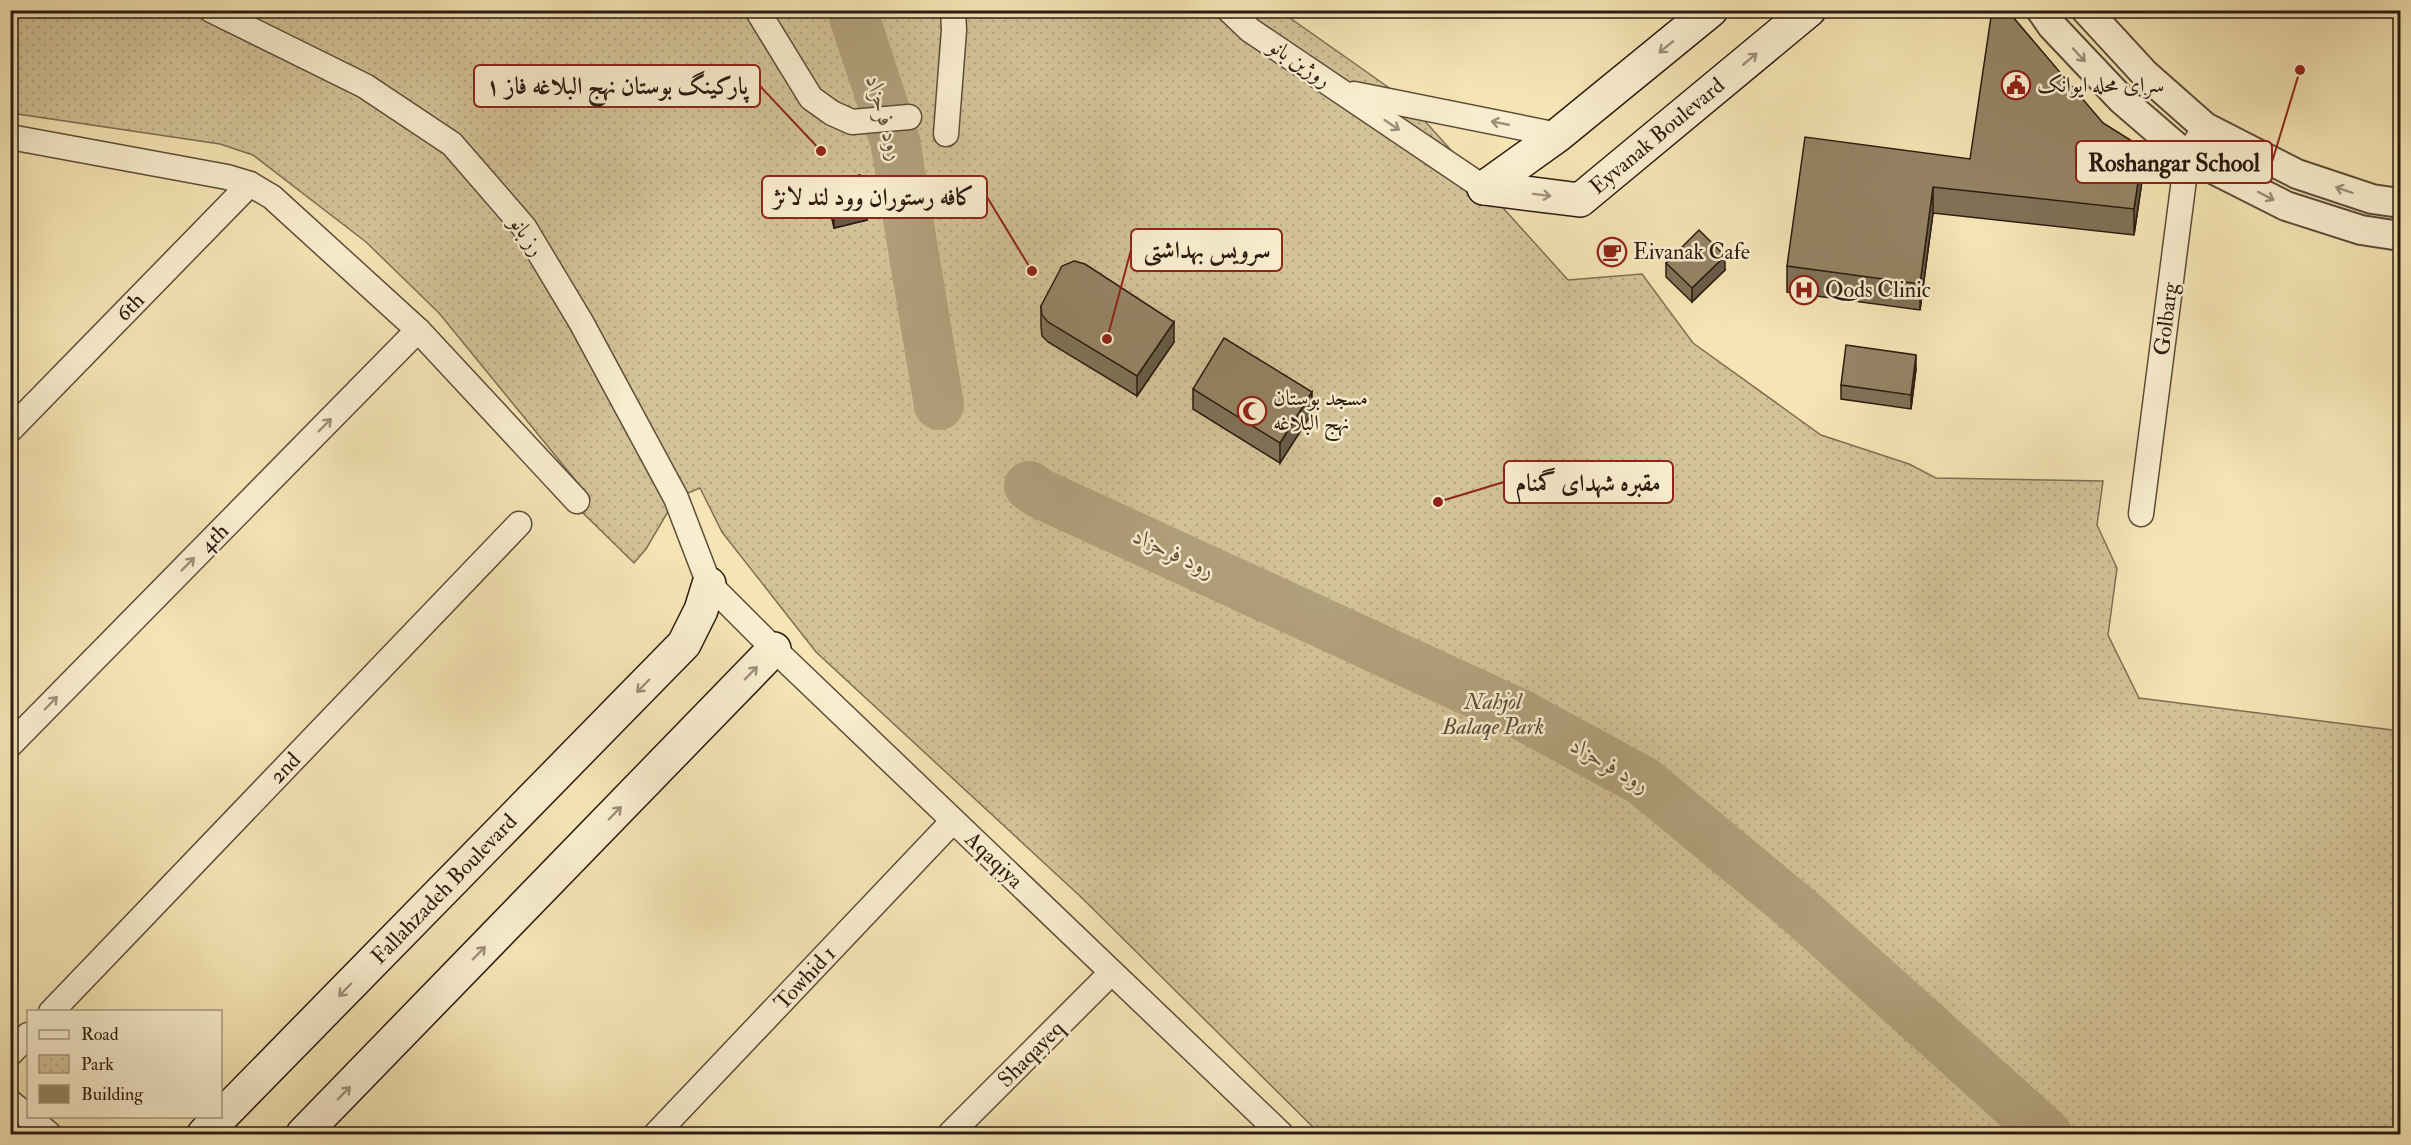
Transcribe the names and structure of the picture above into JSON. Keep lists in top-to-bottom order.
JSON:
{
  "streets": {
    "main road": ["Eyvanak Boulevard", "Fallahzadeh Boulevard"],
    "street": [
      "روژین بانو",
      "رز بانو",
      "6th",
      "Golbarg",
      "4th",
      "2nd",
      "Aqaqiya",
      "Towhid 1",
      "Shaqayeq"
    ]
  },
  "crossings": [
    ["روژین بانو", "Eyvanak Boulevard"],
    ["رز بانو", "Aqaqiya"],
    ["رز بانو", "Fallahzadeh Boulevard"],
    ["Aqaqiya", "Fallahzadeh Boulevard"],
    ["Aqaqiya", "Towhid 1"],
    ["Aqaqiya", "Shaqayeq"]
  ],
  "one_way": ["4th"],
  "water": ["رود فرحزاد"],
  "parks": ["Nahjol Balaqe Park"],
  "places": {
    "other": [
      "Roshangar School",
      "پارکینگ بوستان نهج البلاغه فاز ۱",
      "کافه رستوران وود لند لانژ",
      "سرویس بهداشتی",
      "مقبره شهدای گمنام"
    ],
    "public building": ["سرای محله ایوانک"],
    "cafe": ["Eivanak Cafe"],
    "hospital": ["Qods Clinic"],
    "mosque": ["مسجد بوستان نهج البلاغه"]
  },
  "legend": ["Road", "Park", "Building"]
}
